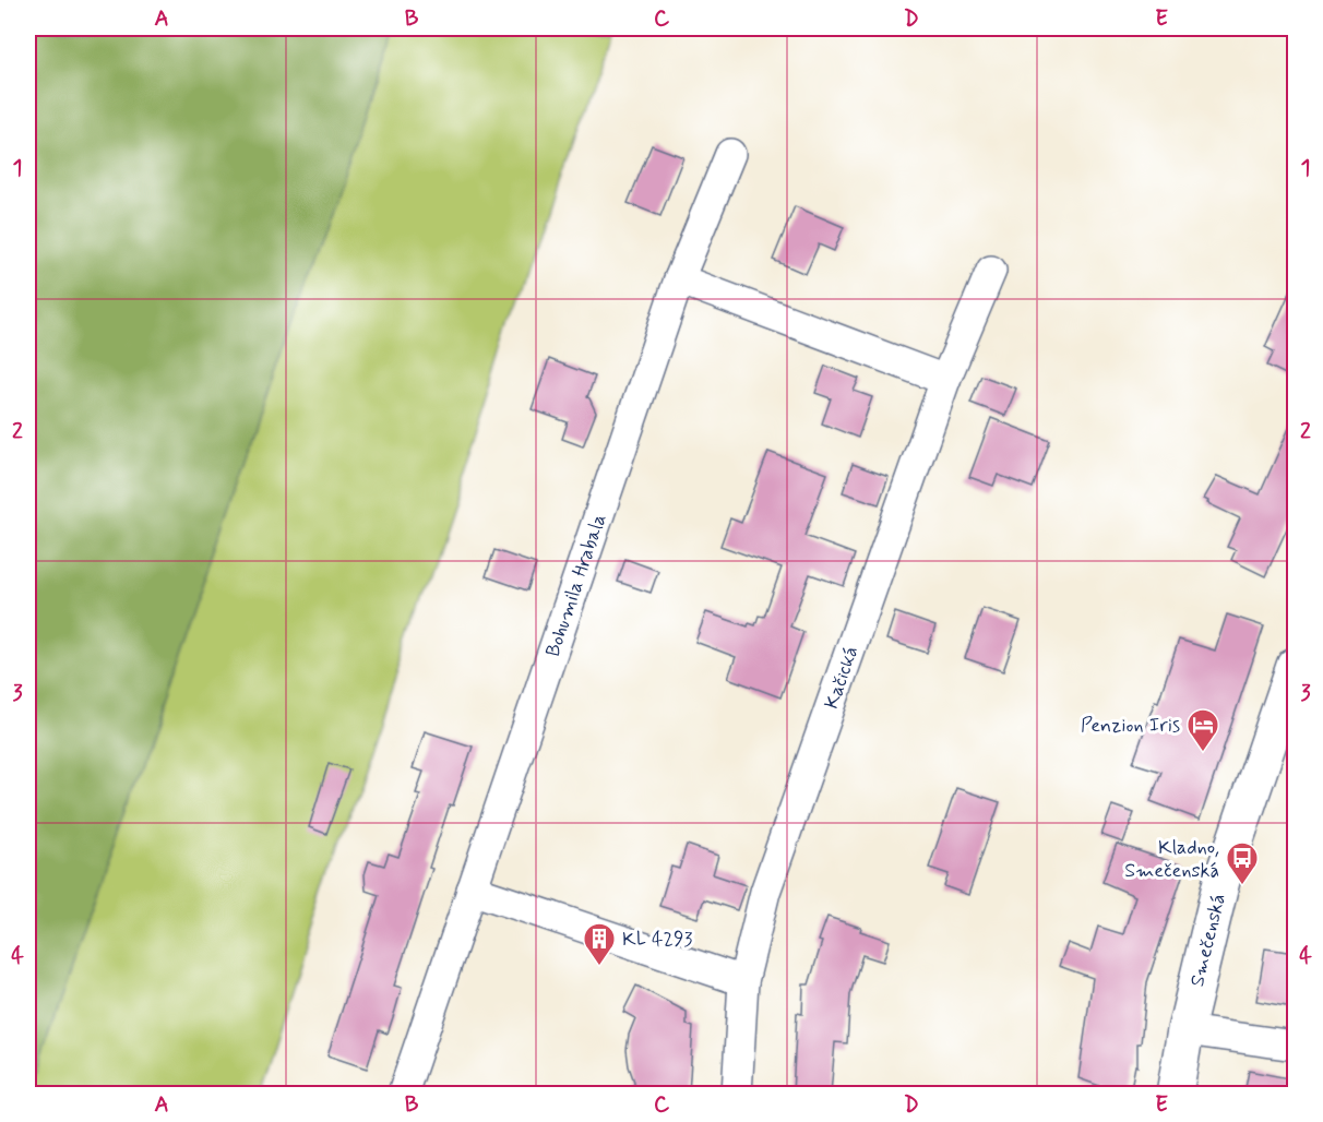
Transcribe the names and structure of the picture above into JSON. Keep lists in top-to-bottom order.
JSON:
{
  "streets": {
    "street": ["Bohumila Hrabala", "Kačická", "Smečenská"]
  },
  "places": {
    "hotel": ["Penzion Iris"],
    "bus stop": ["Kladno, Smečenská"],
    "building": ["KL 4293"]
  },
  "grid": {
    "columns": [
      "A",
      "B",
      "C",
      "D",
      "E"
    ],
    "rows": [
      "1",
      "2",
      "3",
      "4"
    ]
  }
}
